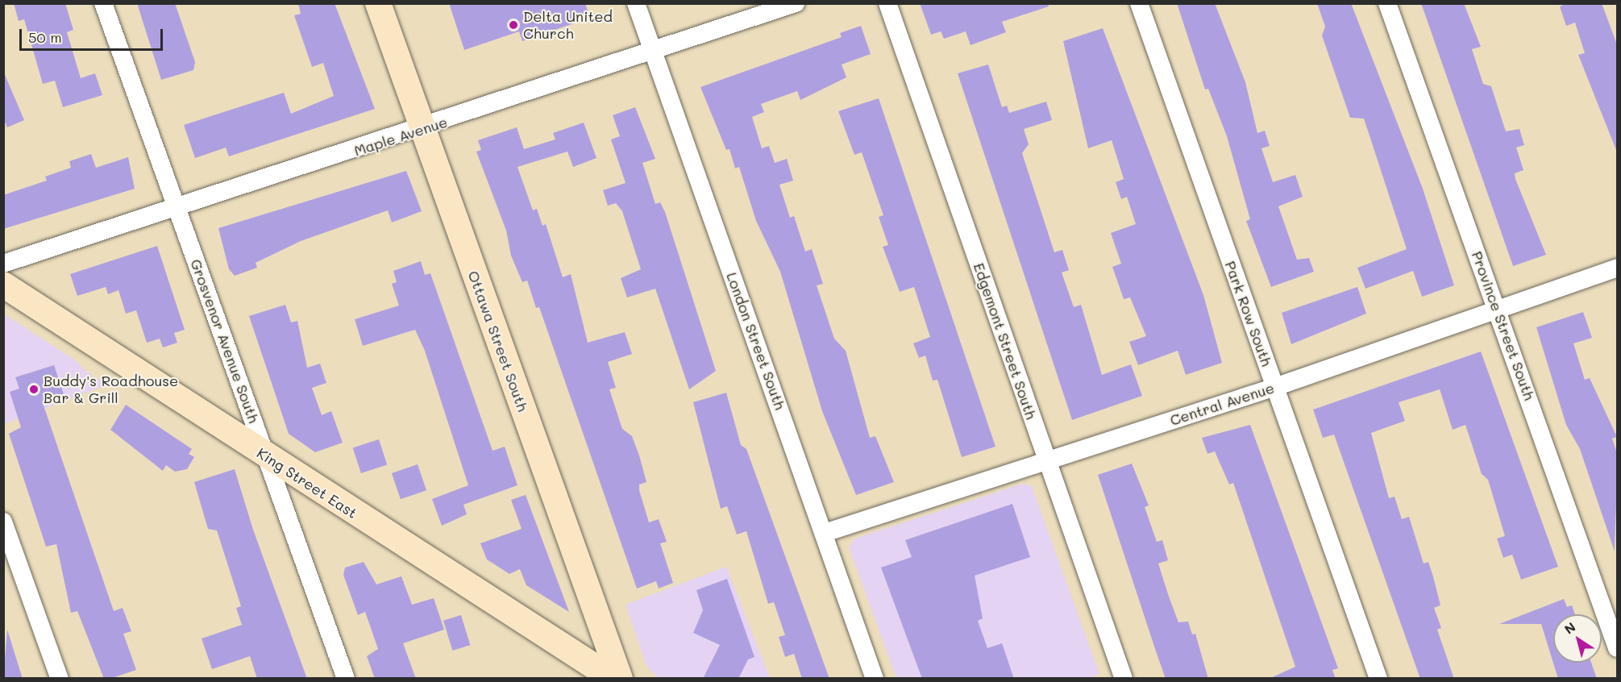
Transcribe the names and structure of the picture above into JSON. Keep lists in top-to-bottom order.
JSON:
{
  "streets": {
    "main road": ["Ottawa Street South", "King Street East"],
    "street": [
      "Maple Avenue",
      "Park Row South",
      "Province Street South",
      "Grosvenor Avenue South",
      "London Street South",
      "Edgemont Street South",
      "Central Avenue"
    ]
  },
  "crossings": [
    ["Maple Avenue", "Grosvenor Avenue South"],
    ["Maple Avenue", "Ottawa Street South"],
    ["Maple Avenue", "London Street South"],
    ["Park Row South", "Central Avenue"],
    ["Province Street South", "Central Avenue"],
    ["Grosvenor Avenue South", "King Street East"],
    ["London Street South", "Central Avenue"],
    ["Edgemont Street South", "Central Avenue"]
  ],
  "places": ["Delta United Church", "Buddy's Roadhouse Bar & Grill"],
  "scale_bar": "50 m",
  "north": "top left"
}
